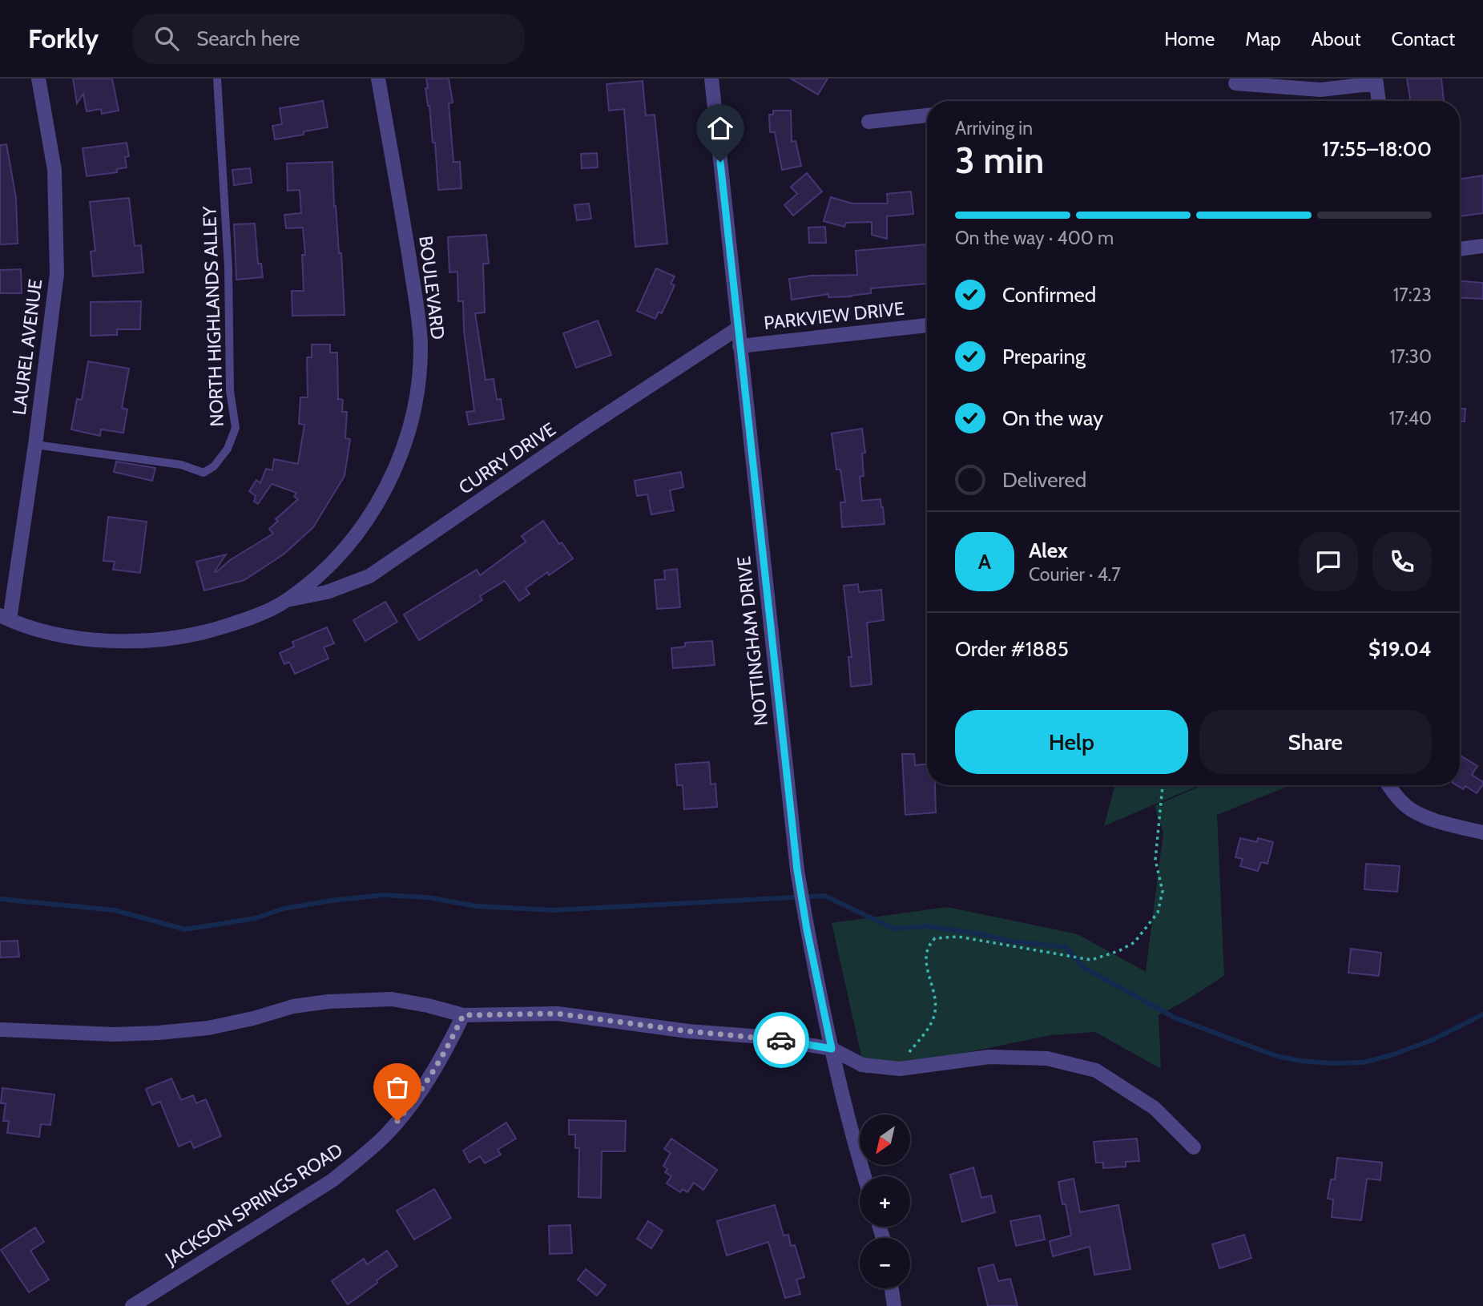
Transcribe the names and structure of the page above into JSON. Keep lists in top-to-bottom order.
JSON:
{
  "streets": {
    "street": [
      "BOULEVARD",
      "PARKVIEW DRIVE",
      "LAUREL AVENUE",
      "CURRY DRIVE",
      "NOTTINGHAM DRIVE",
      "JACKSON SPRINGS ROAD"
    ],
    "lane": ["NORTH HIGHLANDS ALLEY"]
  },
  "crossings": [
    ["BOULEVARD", "LAUREL AVENUE"],
    ["BOULEVARD", "CURRY DRIVE"],
    ["PARKVIEW DRIVE", "NOTTINGHAM DRIVE"],
    ["NORTH HIGHLANDS ALLEY", "LAUREL AVENUE"],
    ["CURRY DRIVE", "NOTTINGHAM DRIVE"]
  ],
  "north": "bottom left",
  "page": {
    "header": "Forkly",
    "search": "Search here",
    "nav": [
      "Home",
      "Map",
      "About",
      "Contact"
    ],
    "heading": ["3 min", "Arriving in", "17:55–18:00"],
    "panel": [
      "Alex",
      "Courier · 4.7",
      "Order #1885",
      "$19.04"
    ],
    "bar": "On the way · 400 m",
    "list": [
      ["Confirmed", "17:23"],
      ["Preparing", "17:30"],
      ["On the way", "17:40"],
      "Delivered"
    ],
    "round": "A",
    "buttons": ["Help", "Share"],
    "map_buttons": ["+", "−"]
  }
}
